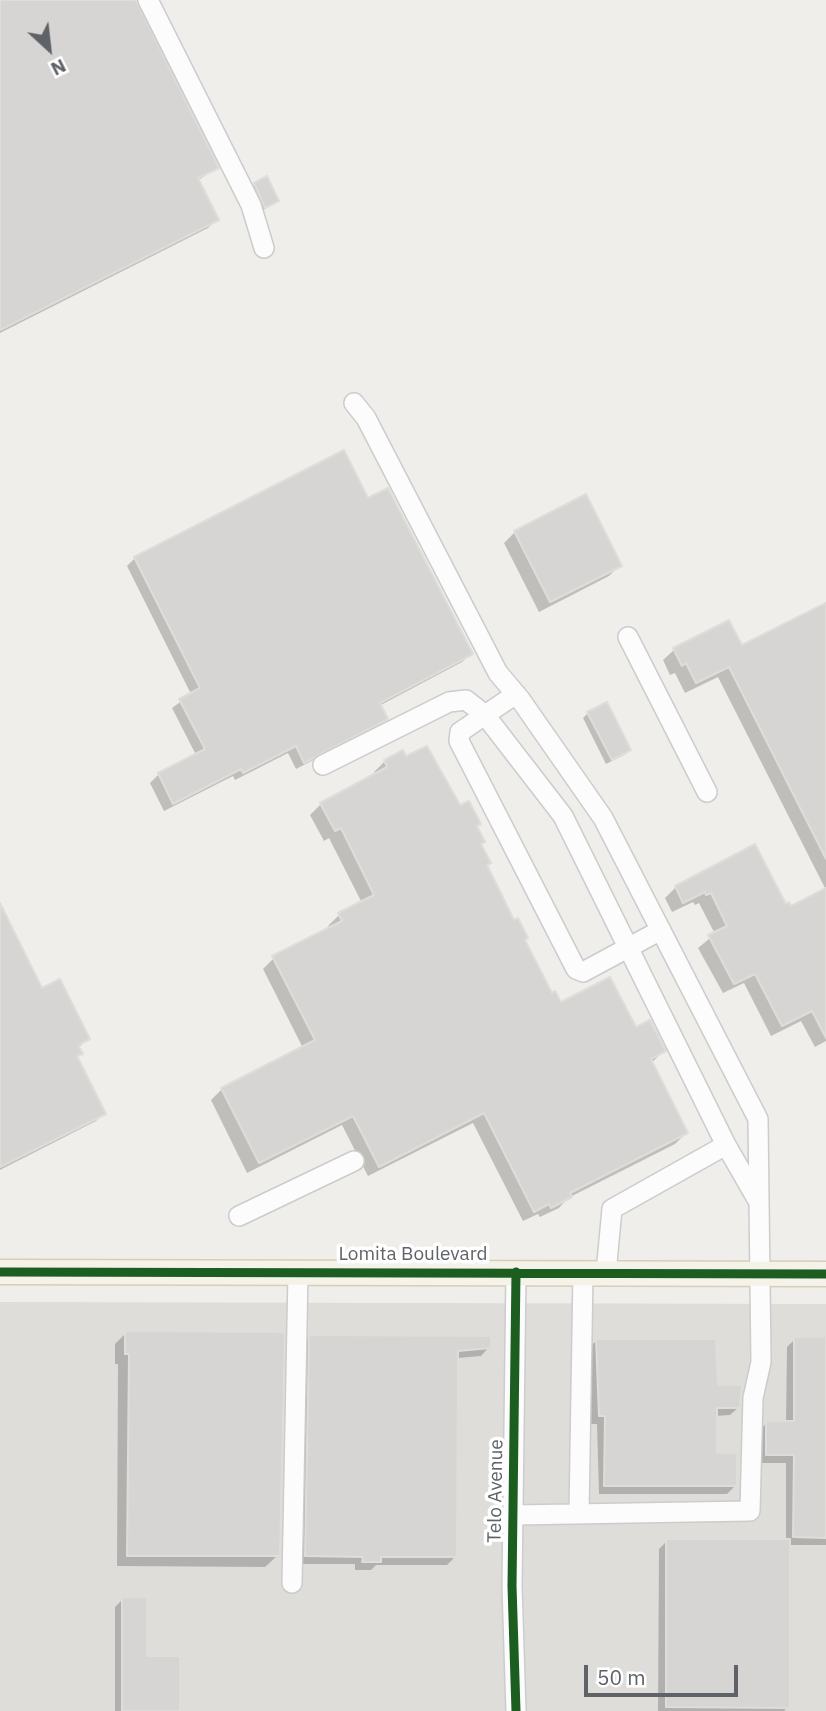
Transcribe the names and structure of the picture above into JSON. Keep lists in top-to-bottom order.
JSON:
{
  "streets": {
    "main road": ["Lomita Boulevard"],
    "street": ["Telo Avenue"]
  },
  "crossings": [
    ["Lomita Boulevard", "Telo Avenue"]
  ],
  "scale_bar": "50 m",
  "north": "bottom right"
}
